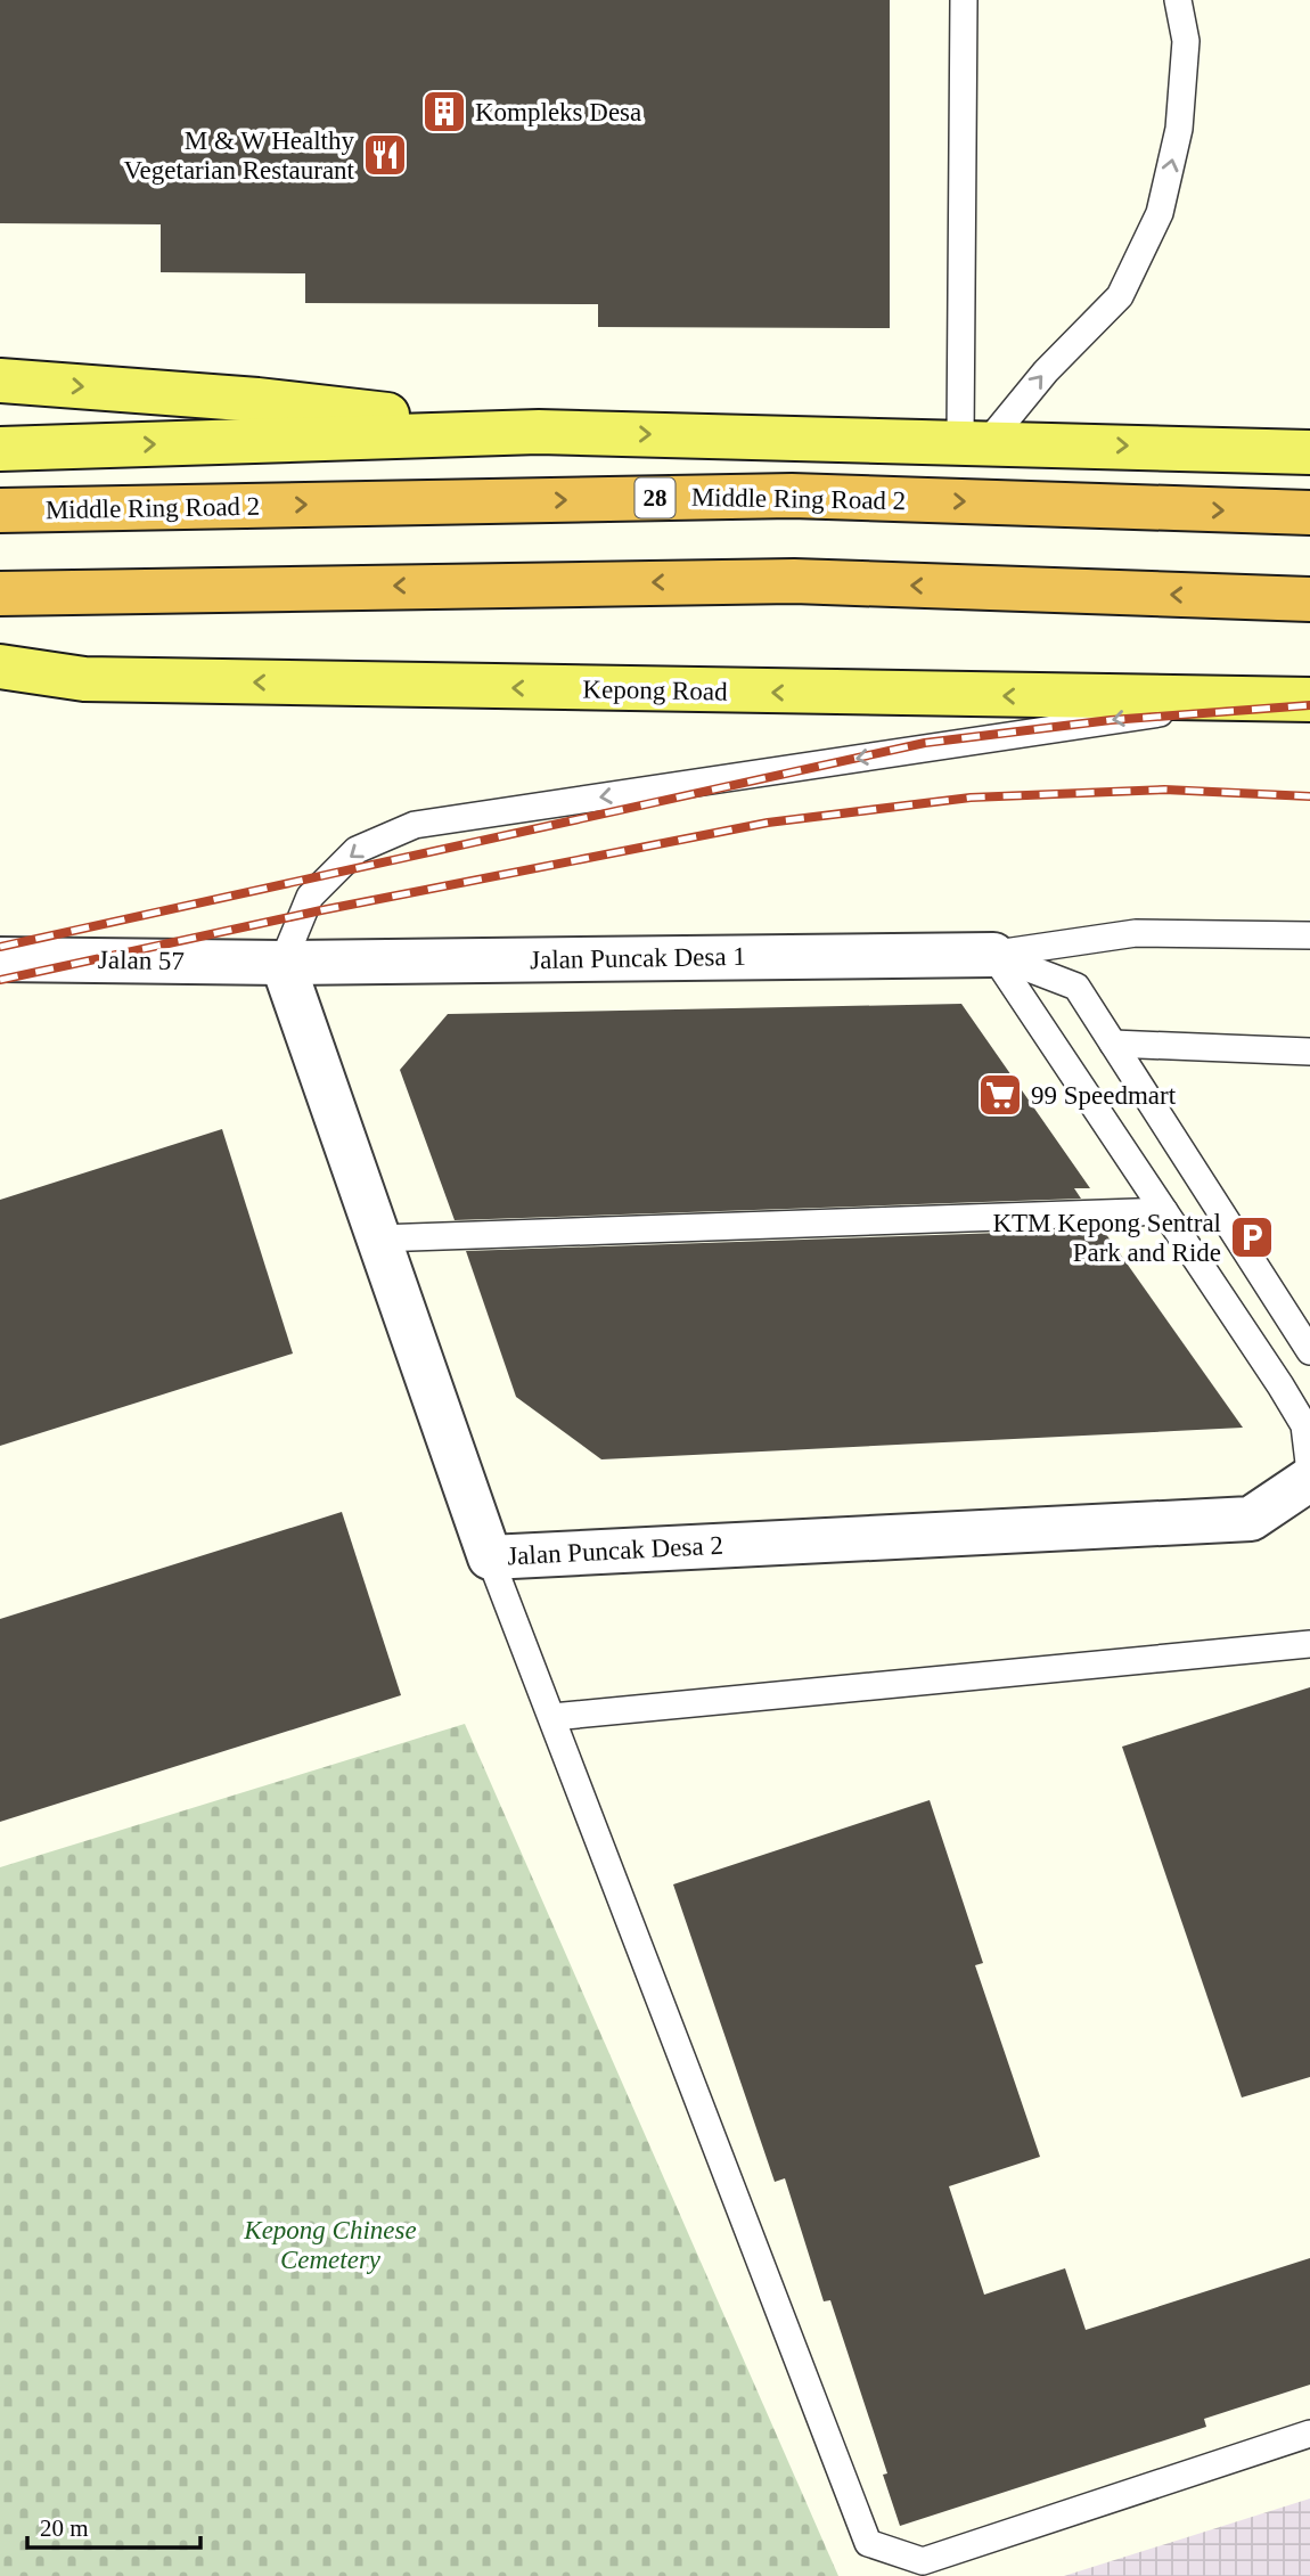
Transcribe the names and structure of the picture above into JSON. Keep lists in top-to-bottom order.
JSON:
{
  "streets": {
    "highway": ["28", "Middle Ring Road 2"],
    "main road": ["Kepong Road"],
    "street": ["Jalan Puncak Desa 1", "Jalan 57", "Jalan Puncak Desa 2"]
  },
  "crossings": [
    ["Jalan Puncak Desa 1", "Jalan 57"],
    ["Jalan Puncak Desa 1", "Jalan Puncak Desa 2"],
    ["Jalan 57", "Jalan Puncak Desa 2"]
  ],
  "parks": ["Kepong Chinese Cemetery"],
  "places": {
    "building": ["Kompleks Desa"],
    "restaurant": ["M & W Healthy Vegetarian Restaurant"],
    "supermarket": ["99 Speedmart"],
    "parking": ["KTM Kepong Sentral Park and Ride"]
  },
  "scale_bar": "20 m"
}
